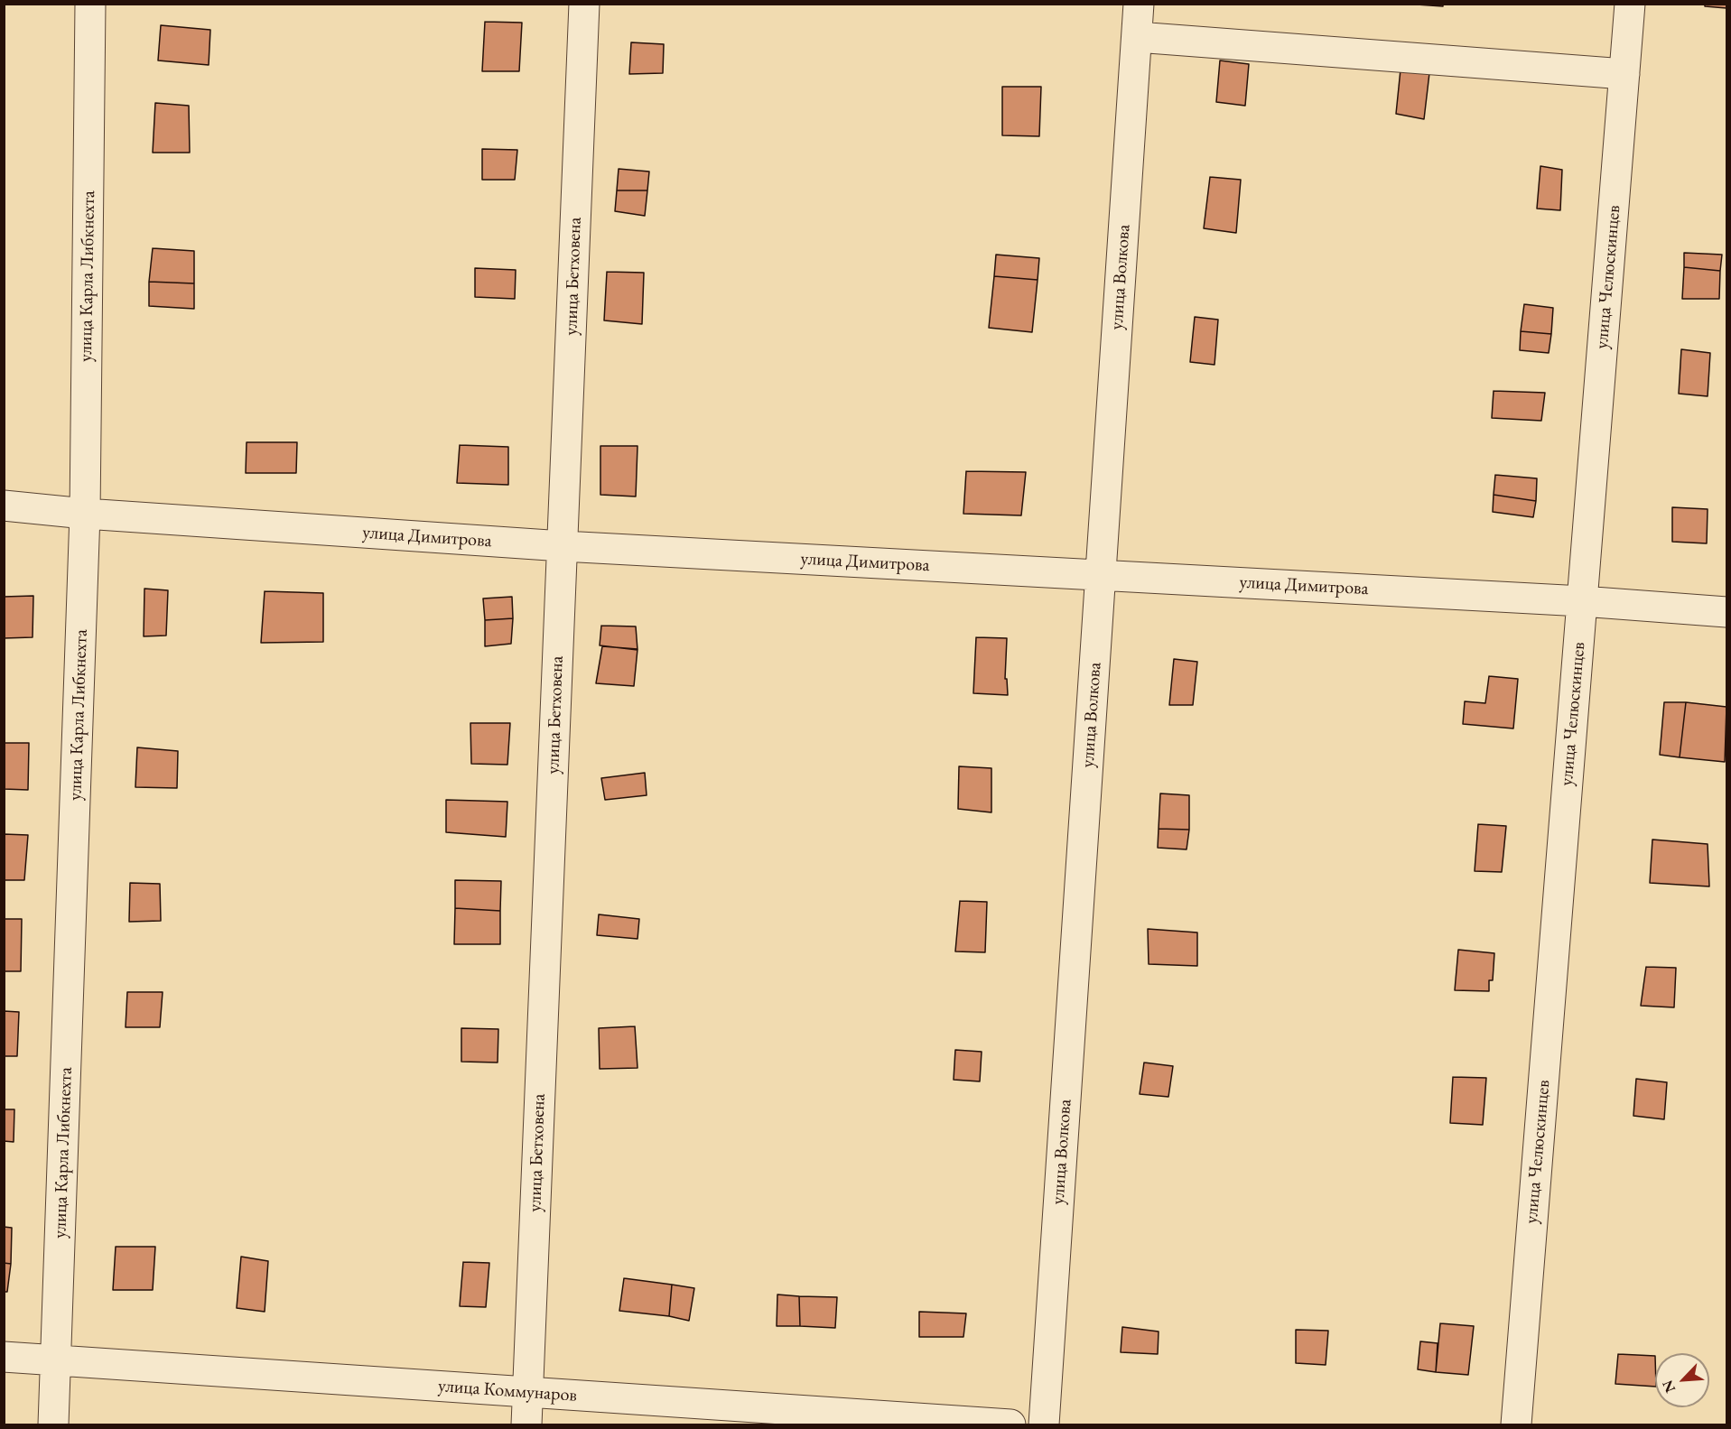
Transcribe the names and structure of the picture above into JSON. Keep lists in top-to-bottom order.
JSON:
{
  "streets": {
    "street": [
      "улица Карла Либкнехта",
      "улица Бетховена",
      "улица Волкова",
      "улица Челюскинцев",
      "улица Димитрова",
      "улица Коммунаров"
    ]
  },
  "crossings": [
    ["улица Карла Либкнехта", "улица Димитрова"],
    ["улица Карла Либкнехта", "улица Коммунаров"],
    ["улица Бетховена", "улица Димитрова"],
    ["улица Бетховена", "улица Коммунаров"],
    ["улица Волкова", "улица Димитрова"],
    ["улица Челюскинцев", "улица Димитрова"]
  ],
  "north": "bottom left"
}
